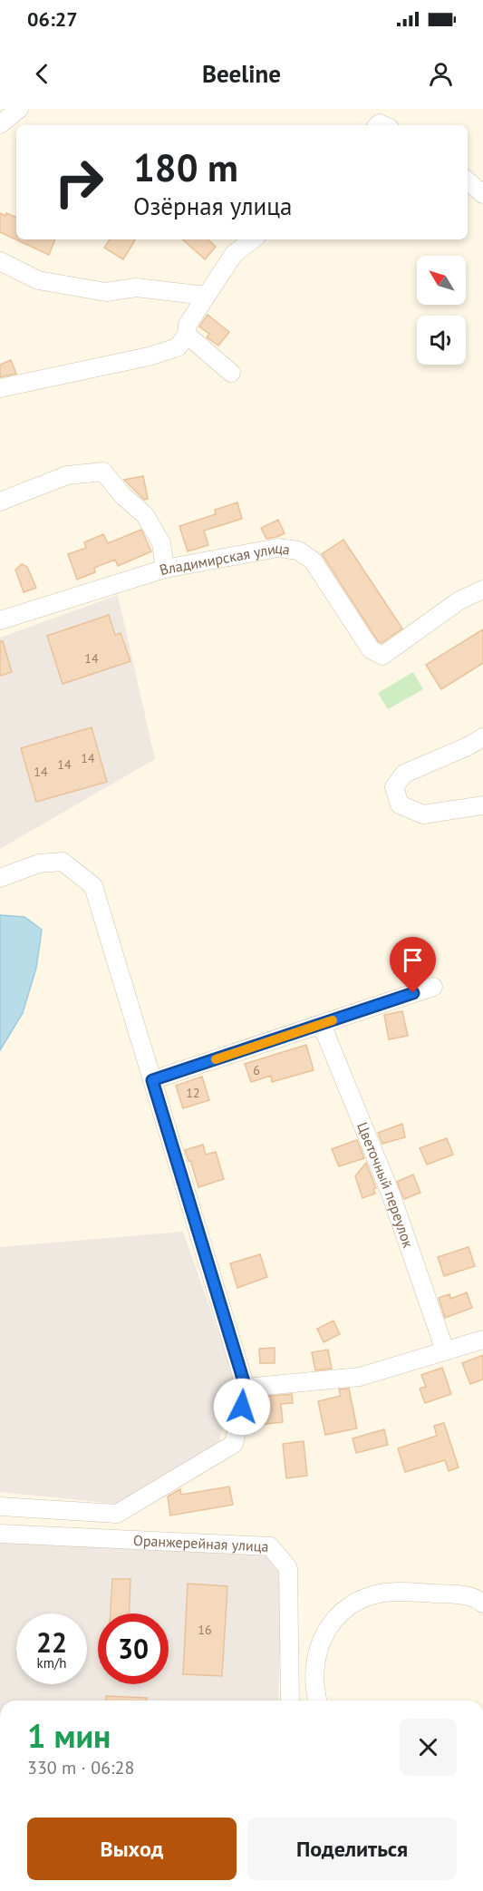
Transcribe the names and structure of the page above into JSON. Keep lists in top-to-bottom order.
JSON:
{
  "streets": {
    "street": ["Владимирская улица", "Цветочный переулок", "Оранжерейная улица"]
  },
  "house_numbers": [
    "14",
    "14",
    "14",
    "14",
    "6",
    "12",
    "16"
  ],
  "north": "top left",
  "page": {
    "status": "06:27",
    "header": "Beeline",
    "turn": ["180 m", "Озёрная улица"],
    "speed": "22 km/h",
    "limit": "30",
    "heading": ["1 мин", "330 m · 06:28"],
    "buttons": ["Выход", "Поделиться"]
  }
}
